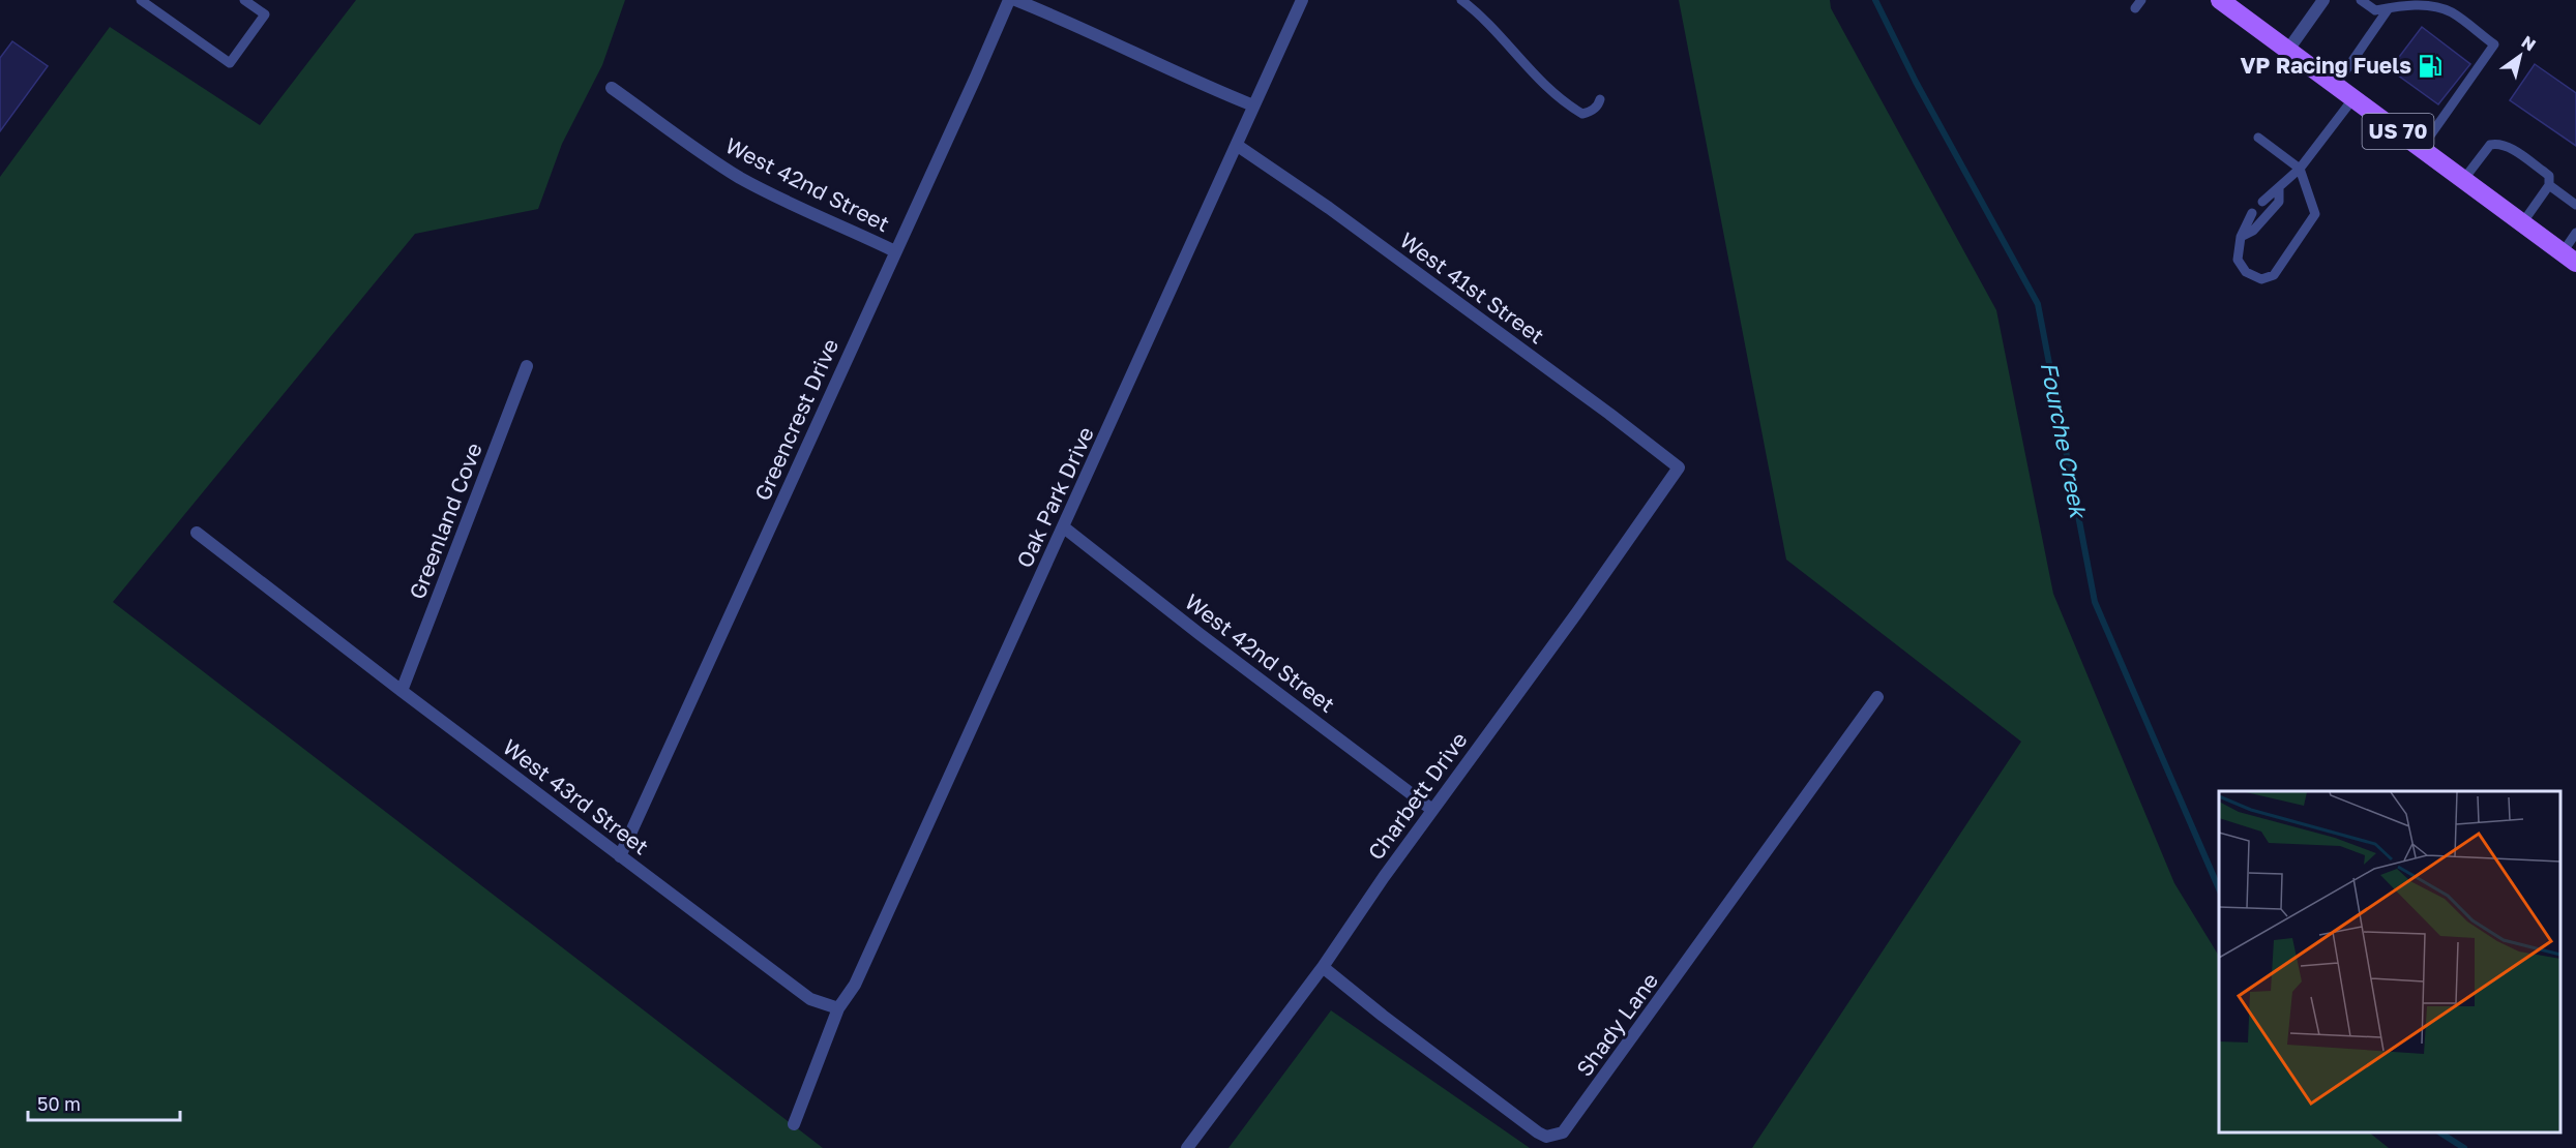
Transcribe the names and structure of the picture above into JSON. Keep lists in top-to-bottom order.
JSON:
{
  "streets": {
    "main road": ["US 70"],
    "street": [
      "West 42nd Street",
      "West 41st Street",
      "Greencrest Drive",
      "Oak Park Drive",
      "Greenland Cove",
      "Charbett Drive",
      "West 43rd Street",
      "Shady Lane"
    ]
  },
  "crossings": [
    ["West 42nd Street", "Greencrest Drive"],
    ["West 42nd Street", "Oak Park Drive"],
    ["West 42nd Street", "Charbett Drive"],
    ["West 41st Street", "Oak Park Drive"],
    ["West 41st Street", "Charbett Drive"],
    ["Greencrest Drive", "West 43rd Street"],
    ["Oak Park Drive", "West 43rd Street"],
    ["Greenland Cove", "West 43rd Street"],
    ["Charbett Drive", "Shady Lane"]
  ],
  "water": ["Fourche Creek"],
  "places": {
    "fuel station": ["VP Racing Fuels"]
  },
  "scale_bar": "50 m",
  "north": "top right"
}
